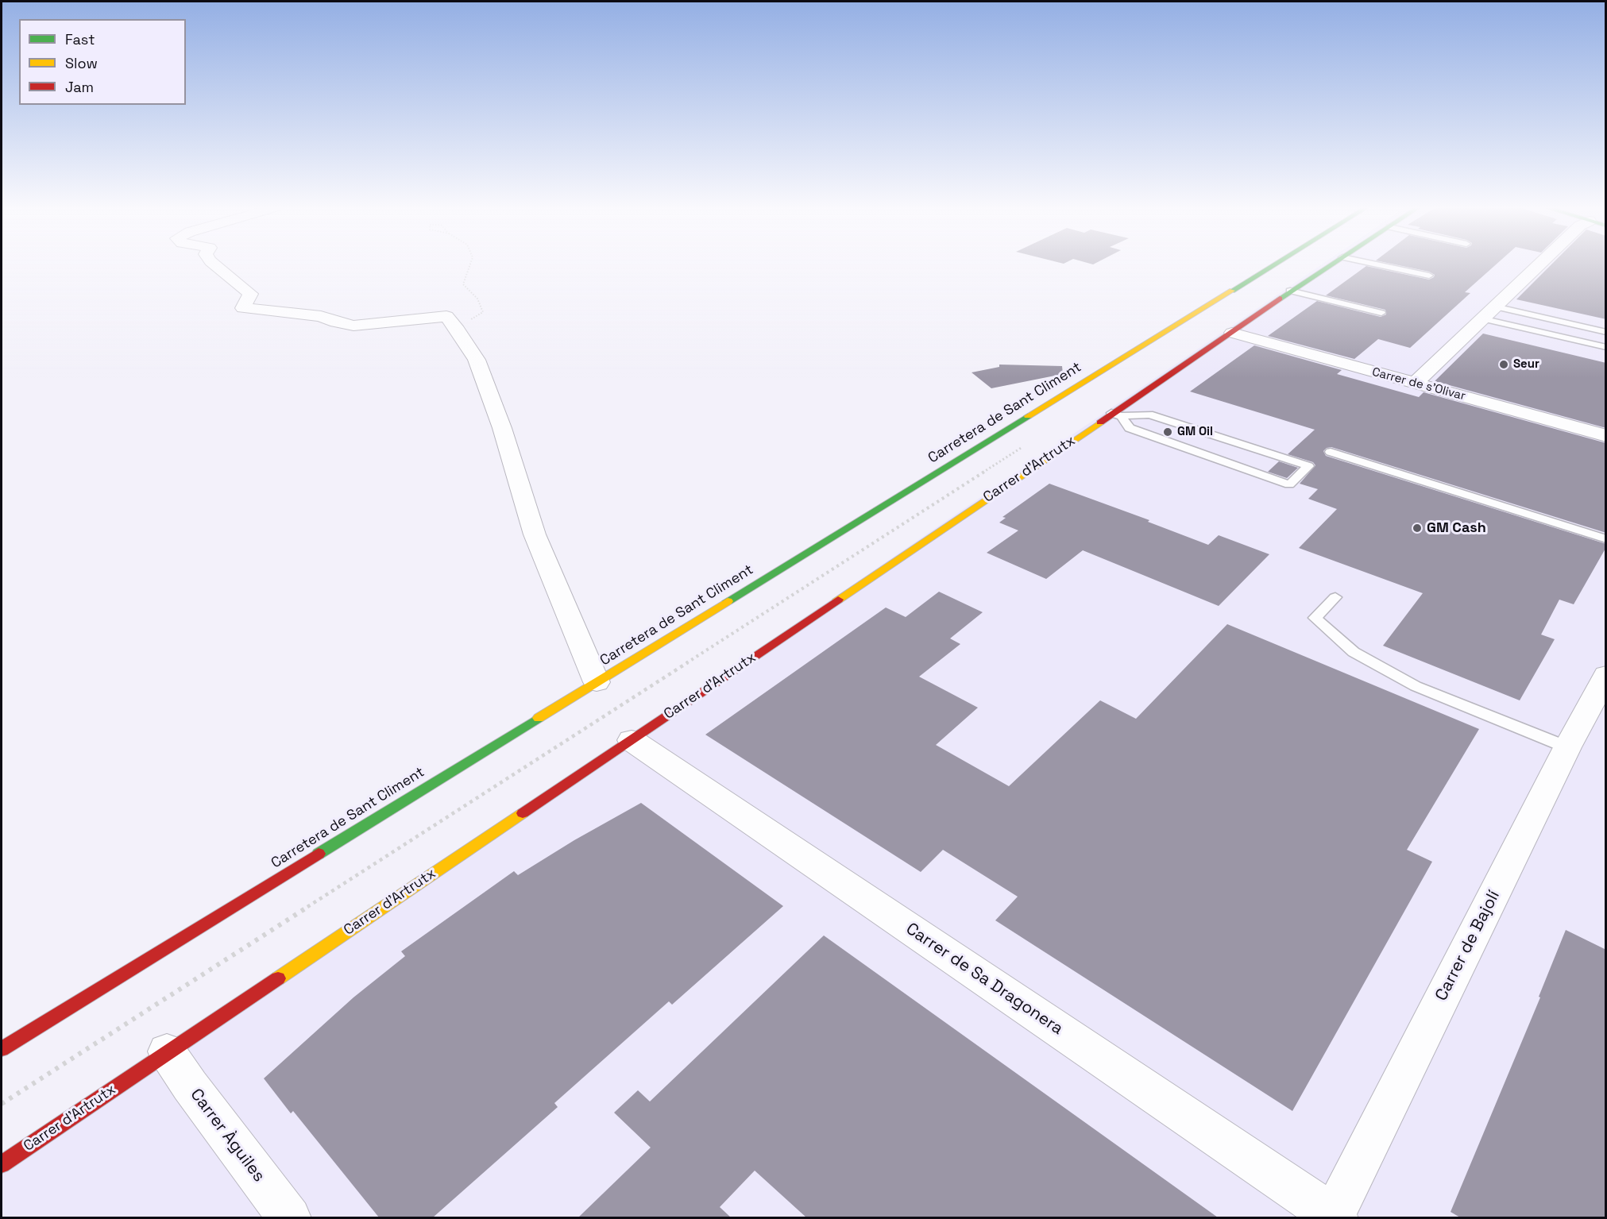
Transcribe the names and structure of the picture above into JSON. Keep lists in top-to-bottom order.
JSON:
{
  "streets": {
    "street": [
      "Carrer de s'Olivar",
      "Carretera de Sant Climent",
      "Carrer d'Artrutx",
      "Carrer de Bajolí",
      "Carrer de Sa Dragonera",
      "Carrer Àguiles"
    ]
  },
  "crossings": [
    ["Carrer de s'Olivar", "Carrer d'Artrutx"],
    ["Carrer d'Artrutx", "Carrer de Sa Dragonera"],
    ["Carrer d'Artrutx", "Carrer Àguiles"],
    ["Carrer de Bajolí", "Carrer de Sa Dragonera"]
  ],
  "places": ["Seur", "GM Oil", "GM Cash"],
  "legend": ["Fast", "Slow", "Jam"]
}
